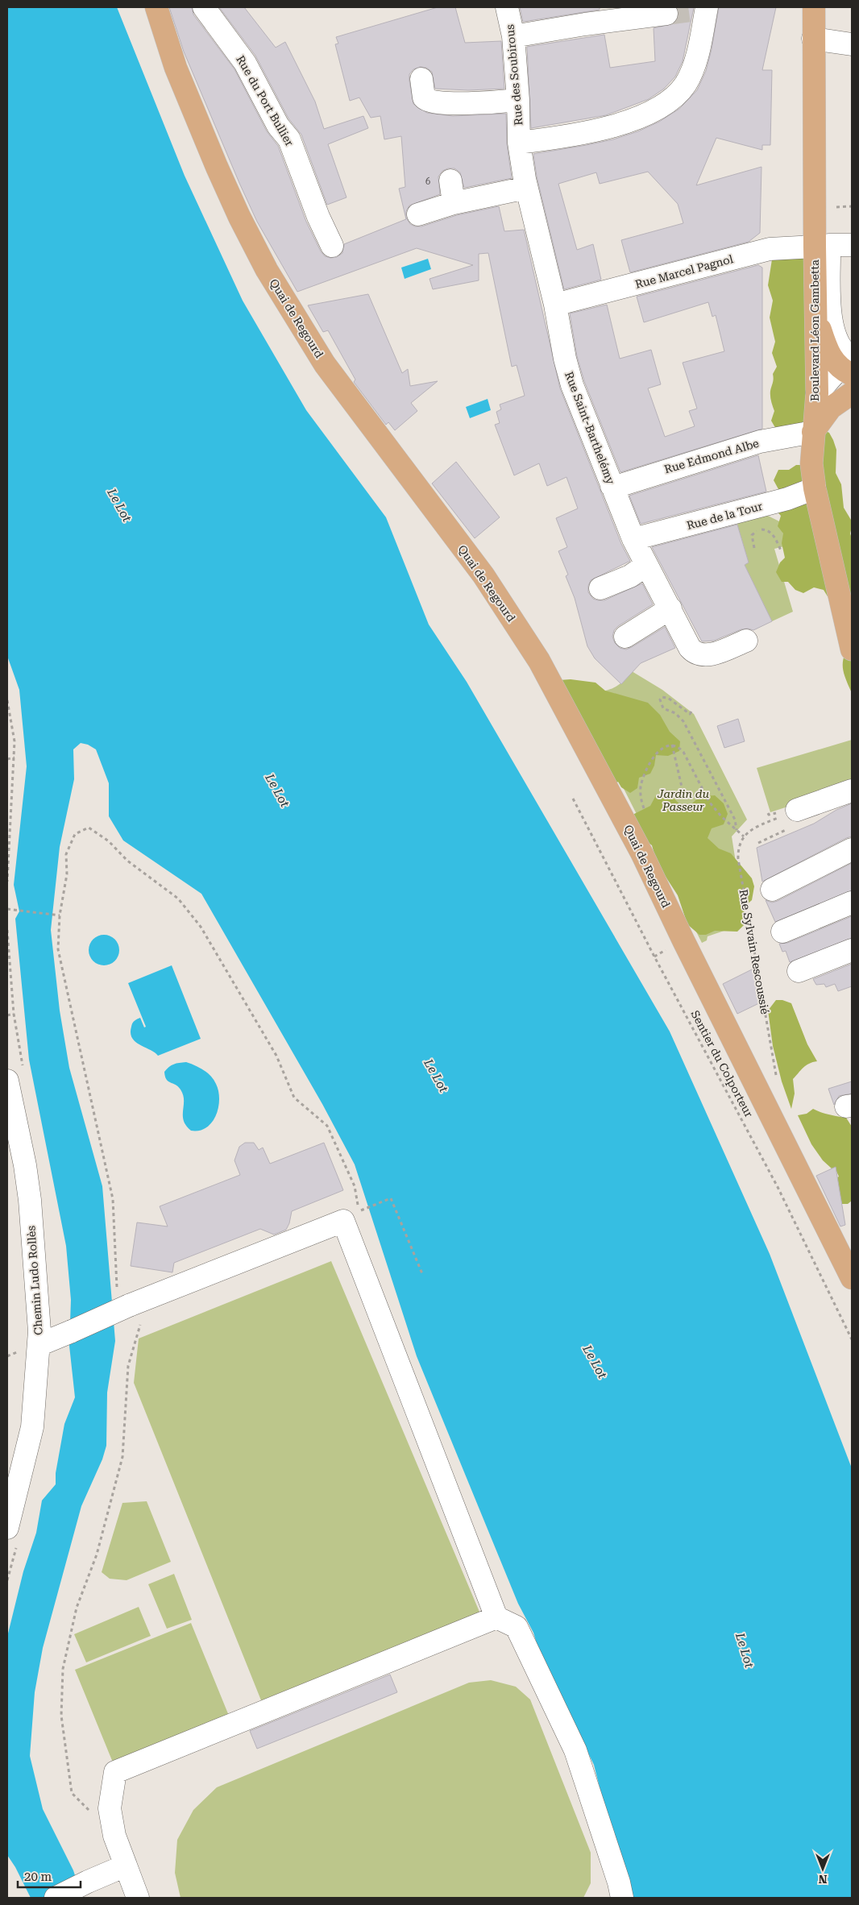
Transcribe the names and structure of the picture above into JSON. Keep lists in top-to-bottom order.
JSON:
{
  "streets": {
    "main road": ["Quai de Regourd", "Boulevard Léon Gambetta"],
    "street": [
      "Rue des Soubirous",
      "Rue du Port Bullier",
      "Rue Marcel Pagnol",
      "Rue Saint-Barthelémy",
      "Rue Edmond Albe",
      "Rue de la Tour",
      "Chemin Ludo Rollès"
    ],
    "path": ["Rue Sylvain Rescoussié", "Sentier du Colporteur"]
  },
  "crossings": [
    ["Rue des Soubirous", "Rue Saint-Barthelémy"],
    ["Rue Marcel Pagnol", "Boulevard Léon Gambetta"],
    ["Rue Marcel Pagnol", "Rue Saint-Barthelémy"],
    ["Boulevard Léon Gambetta", "Rue Edmond Albe"],
    ["Boulevard Léon Gambetta", "Rue de la Tour"],
    ["Rue Saint-Barthelémy", "Rue Edmond Albe"],
    ["Rue Saint-Barthelémy", "Rue de la Tour"]
  ],
  "water": ["Le Lot"],
  "parks": ["Jardin du Passeur"],
  "house_numbers": ["6"],
  "scale_bar": "20 m",
  "north": "bottom"
}
